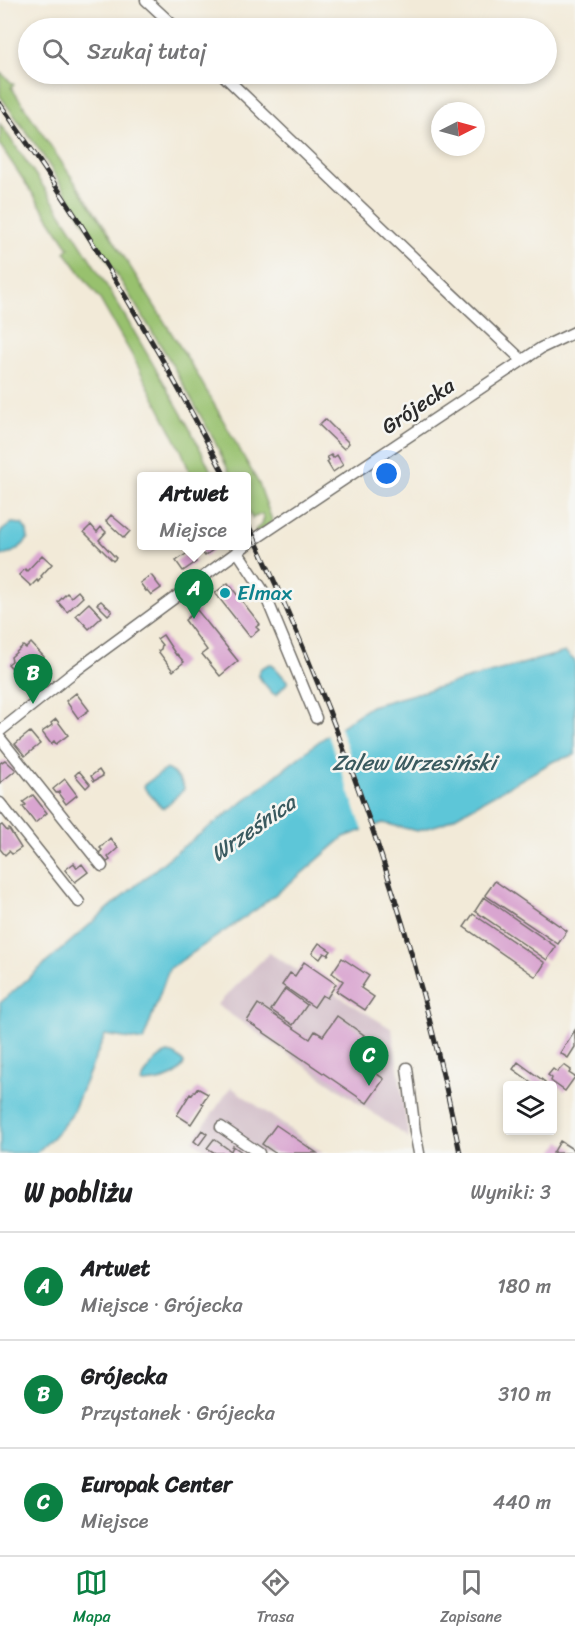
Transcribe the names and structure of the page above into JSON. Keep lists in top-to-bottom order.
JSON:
{
  "streets": {
    "street": ["Grójecka"]
  },
  "water": ["Zalew Wrzesiński", "Wrześnica"],
  "places": ["Elmax"],
  "north": "right",
  "page": {
    "search": "Szukaj tutaj",
    "popup": ["Artwet", "Miejsce"],
    "pins": ["A", "B", "C"],
    "heading": ["W pobliżu", "Wyniki: 3"],
    "list": [
      {
        "mark": "A",
        "name": "Artwet",
        "note": "Miejsce · Grójecka",
        "value": "180 m"
      },
      {
        "mark": "B",
        "name": "Grójecka",
        "note": "Przystanek · Grójecka",
        "value": "310 m"
      },
      {
        "mark": "C",
        "name": "Europak Center",
        "note": "Miejsce",
        "value": "440 m"
      }
    ],
    "nav": ["Mapa", "Trasa", "Zapisane"]
  }
}
